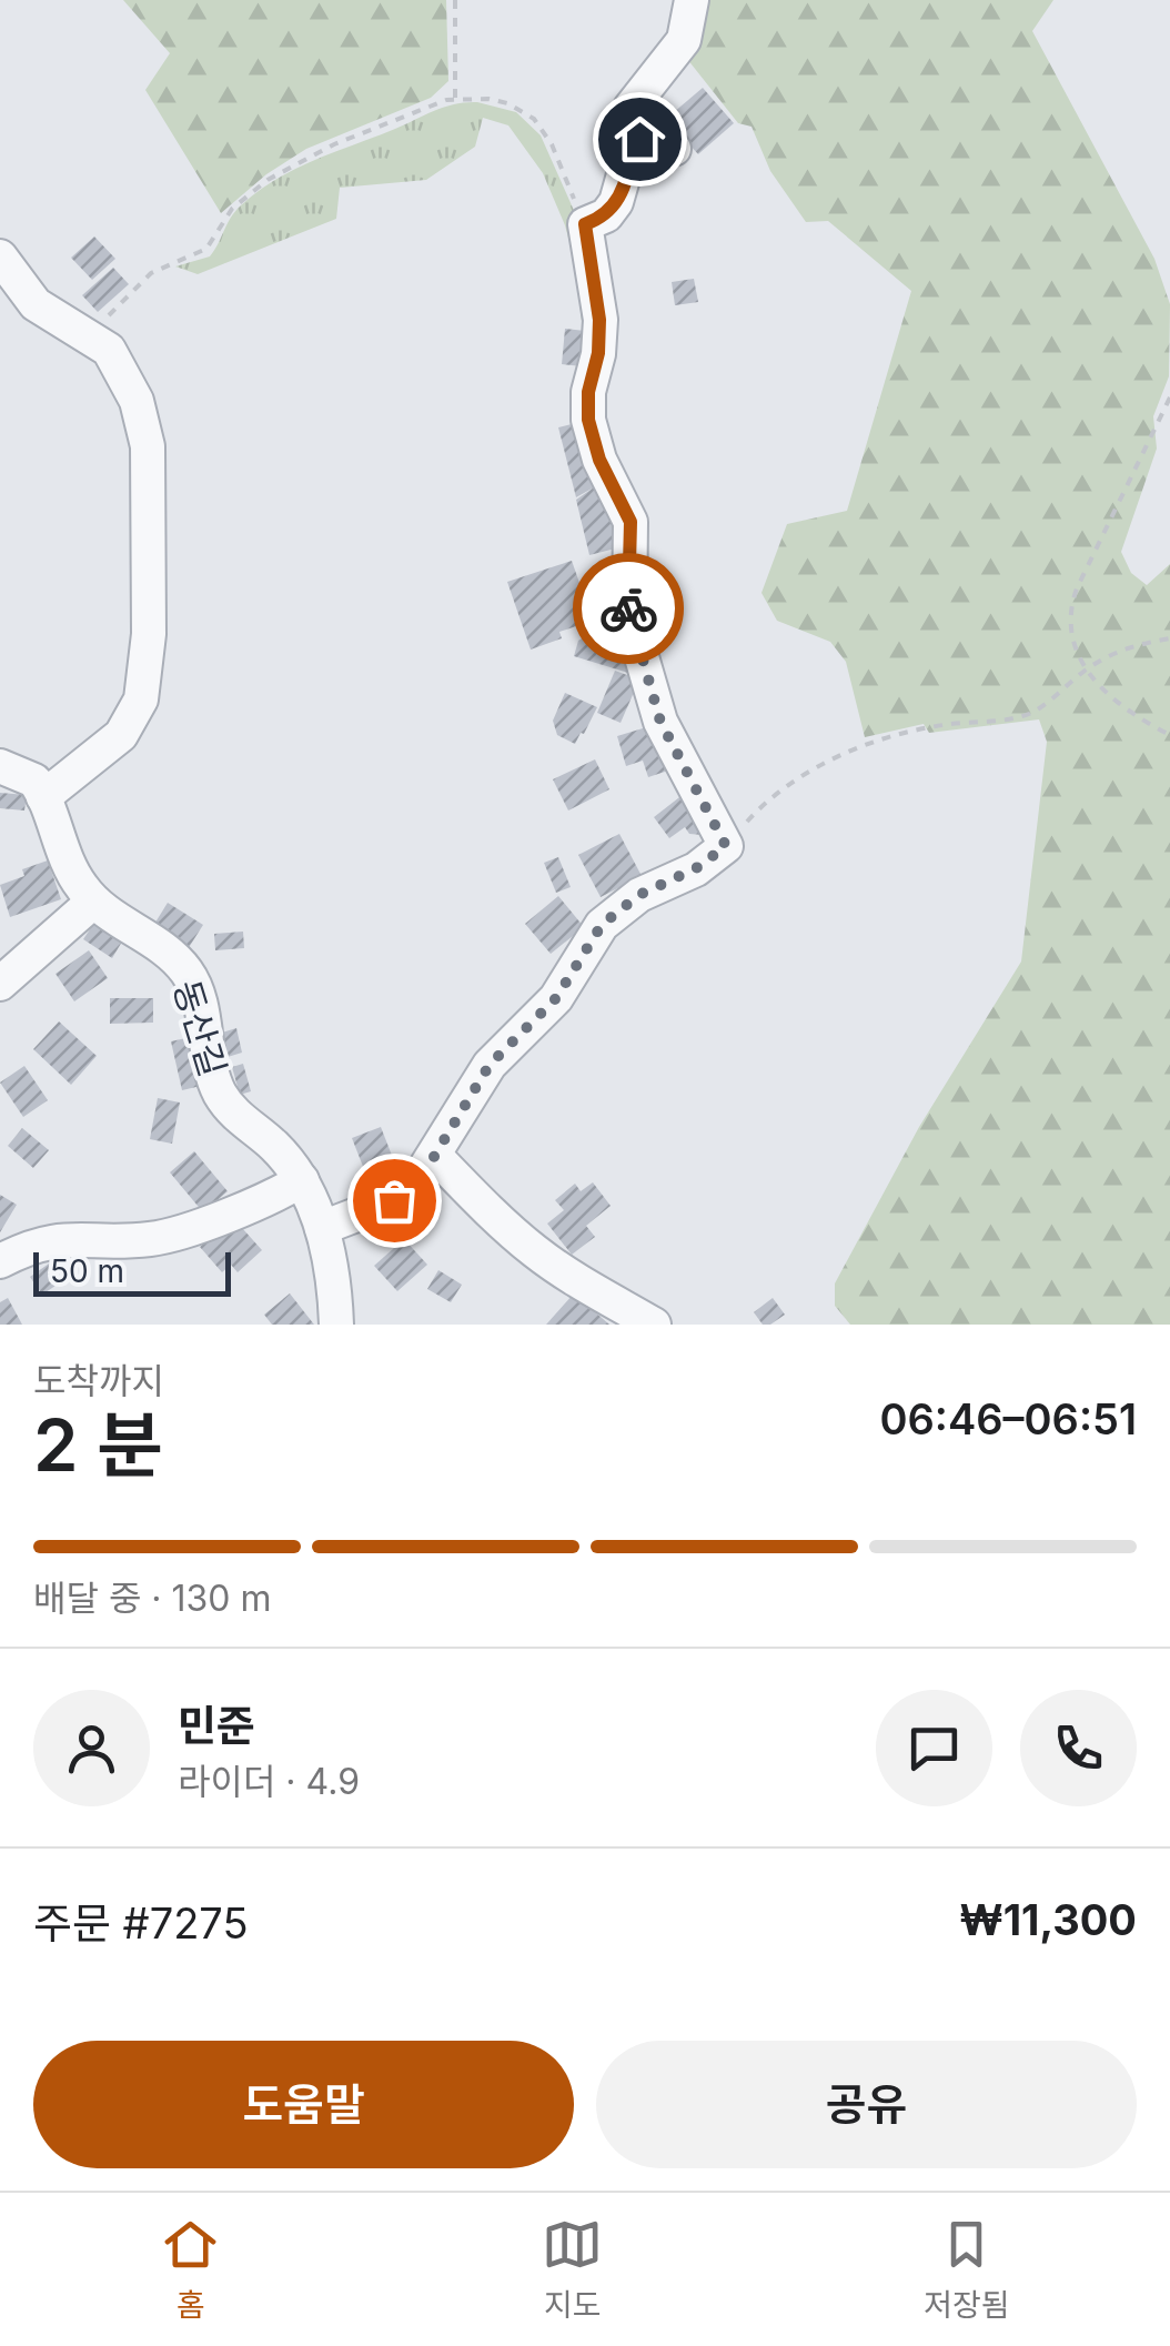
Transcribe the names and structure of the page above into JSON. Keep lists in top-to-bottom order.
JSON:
{
  "streets": {
    "street": ["동산길"]
  },
  "scale_bar": "50 m",
  "page": {
    "scale": "50 m",
    "heading": ["2 분", "도착까지", "06:46–06:51"],
    "panel": [
      "민준",
      "라이더 · 4.9",
      "주문 #7275",
      "₩11,300"
    ],
    "bar": "배달 중 · 130 m",
    "buttons": ["도움말", "공유"],
    "tabs": ["홈", "지도", "저장됨"]
  }
}
